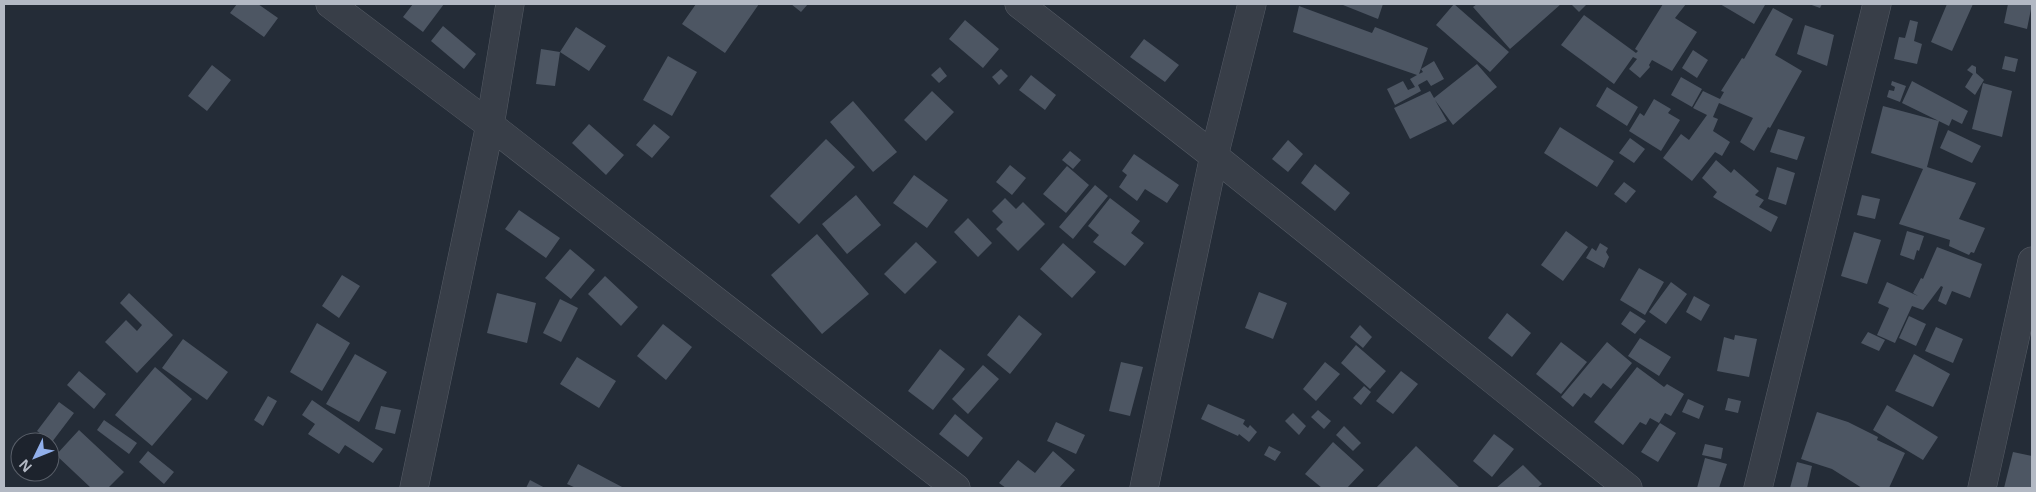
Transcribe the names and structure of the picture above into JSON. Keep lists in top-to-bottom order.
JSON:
{
  "north": "bottom left"
}
